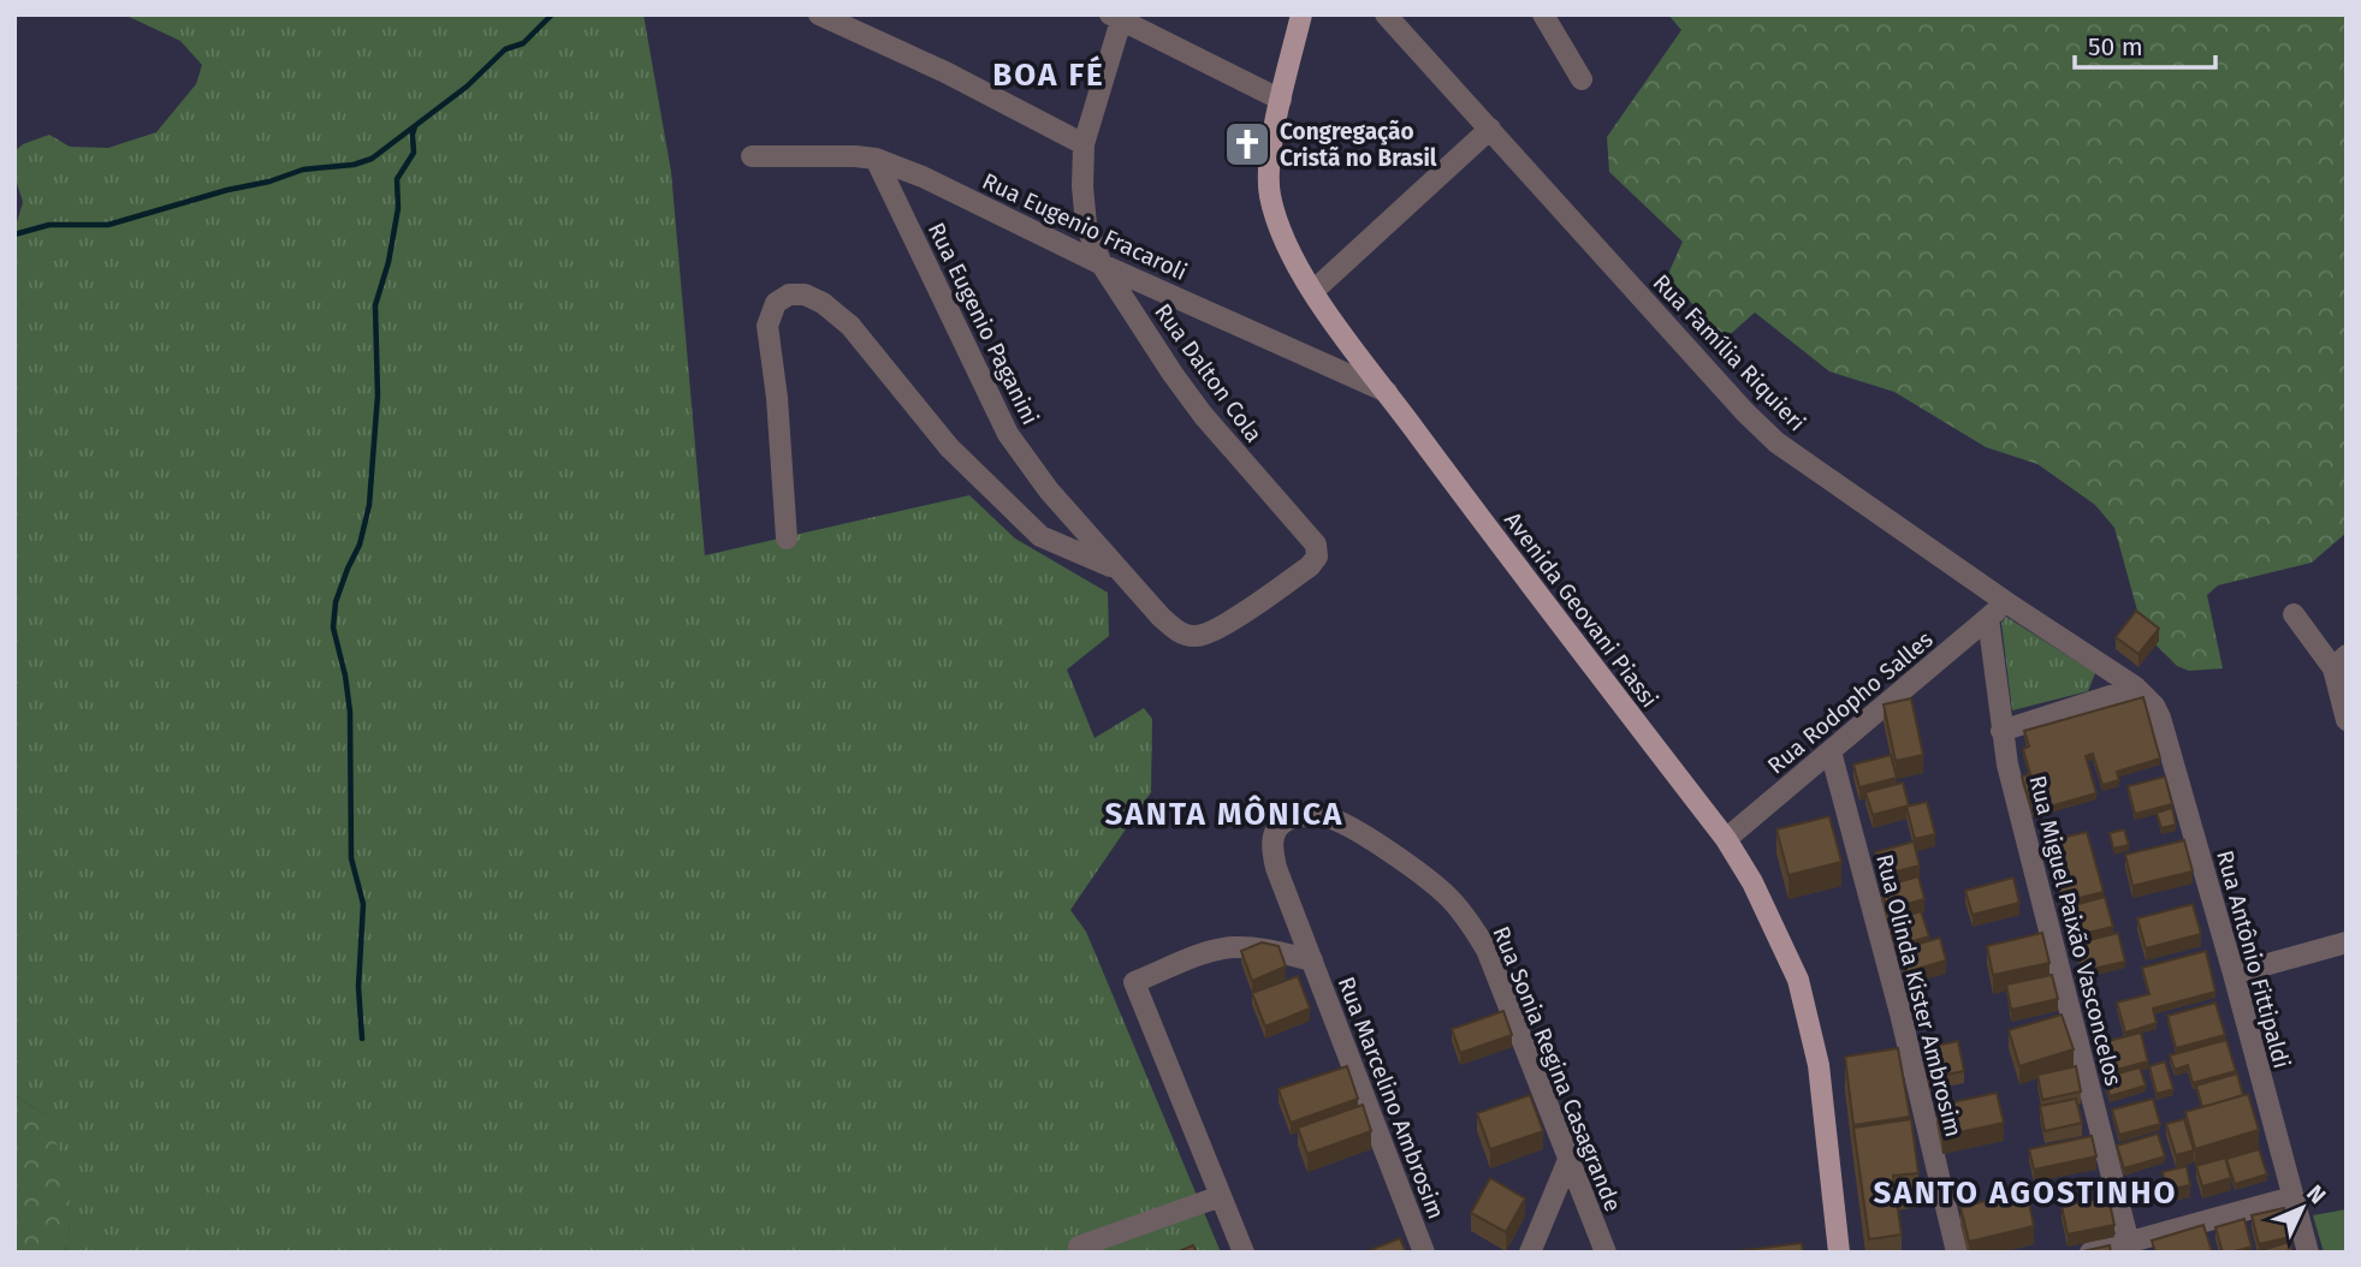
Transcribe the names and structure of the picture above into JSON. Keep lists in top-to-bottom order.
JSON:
{
  "streets": {
    "main road": ["Avenida Geovani Piassi"],
    "street": [
      "Rua Eugenio Fracaroli",
      "Rua Eugenio Paganini",
      "Rua Família Riquieri",
      "Rua Dalton Cola",
      "Rua Rodopho Salles",
      "Rua Miguel Paixão Vasconcelos",
      "Rua Antônio Fittipaldi",
      "Rua Olinda Kister Ambrosim",
      "Rua Sonia Regina Casagrande",
      "Rua Marcelino Ambrosim"
    ]
  },
  "crossings": [
    ["Rua Eugenio Fracaroli", "Rua Eugenio Paganini"],
    ["Rua Eugenio Fracaroli", "Rua Dalton Cola"],
    ["Rua Eugenio Fracaroli", "Avenida Geovani Piassi"],
    ["Rua Eugenio Paganini", "Rua Dalton Cola"],
    ["Rua Família Riquieri", "Rua Rodopho Salles"],
    ["Rua Família Riquieri", "Rua Antônio Fittipaldi"],
    ["Avenida Geovani Piassi", "Rua Rodopho Salles"],
    ["Rua Rodopho Salles", "Rua Miguel Paixão Vasconcelos"],
    ["Rua Rodopho Salles", "Rua Olinda Kister Ambrosim"],
    ["Rua Sonia Regina Casagrande", "Rua Marcelino Ambrosim"]
  ],
  "districts": ["BOA FÉ", "SANTA MÔNICA", "SANTO AGOSTINHO"],
  "places": {
    "church": ["Congregação Cristã no Brasil"]
  },
  "scale_bar": "50 m",
  "north": "top right"
}
